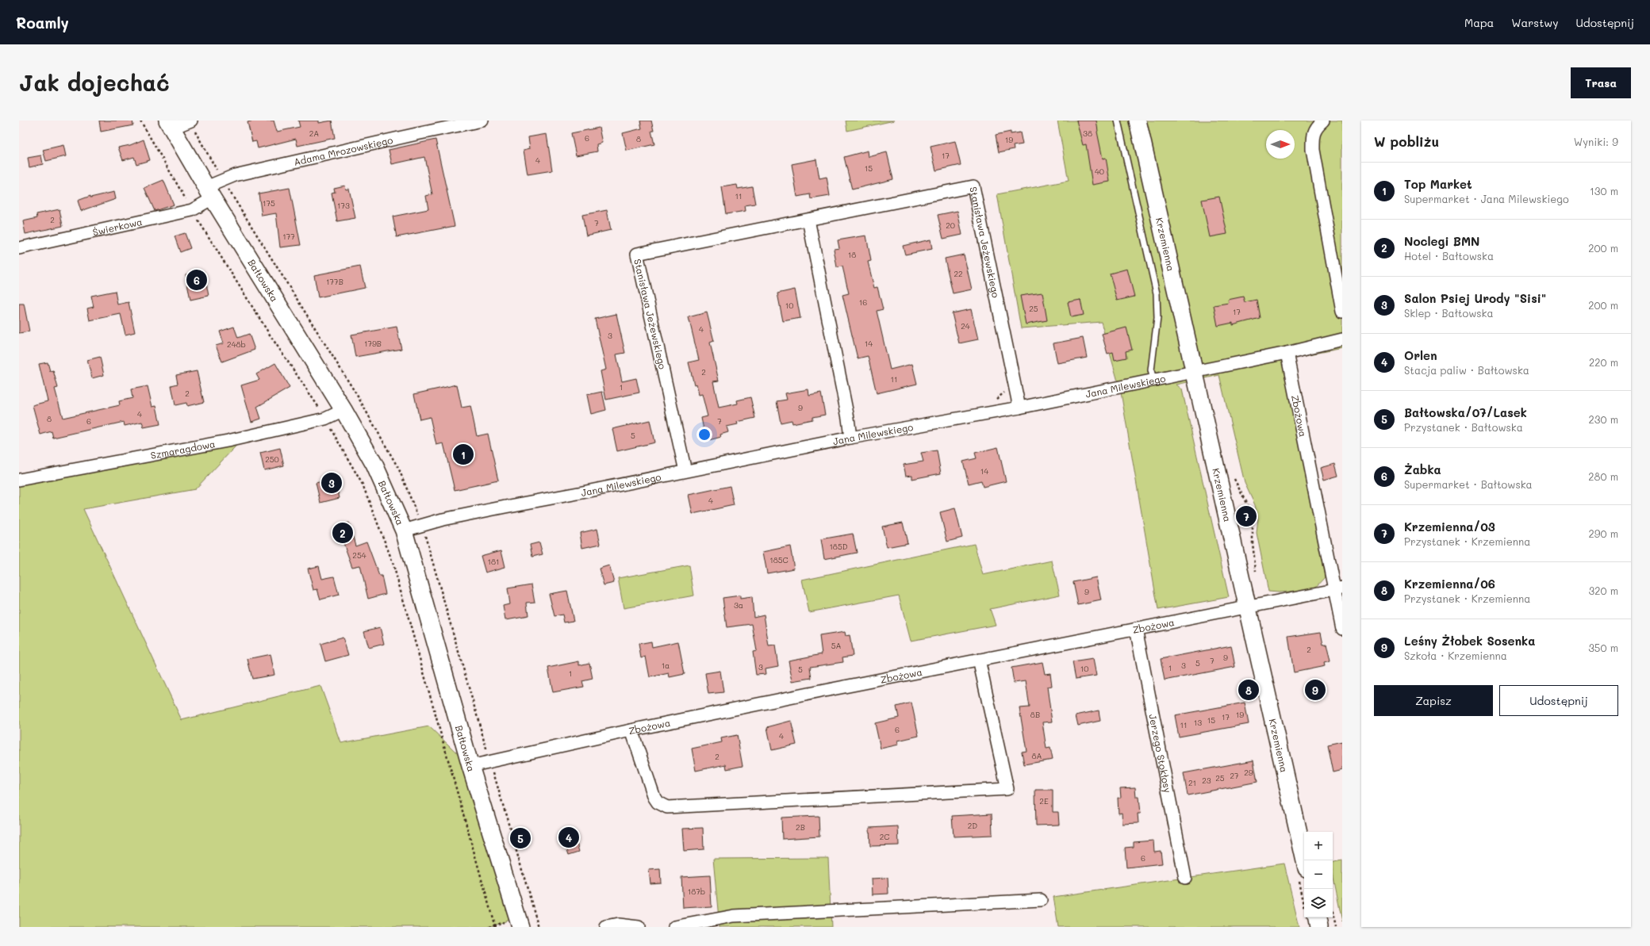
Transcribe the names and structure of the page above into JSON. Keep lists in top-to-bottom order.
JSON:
{
  "streets": {
    "main road": ["Krzemienna", "Bałtowska"],
    "street": [
      "Adama Mrozowskiego",
      "Świerkowa",
      "Stanisława Jeżewskiego",
      "Jana Milewskiego",
      "Zbożowa",
      "Szmaragdowa",
      "Jerzego Stokłosy"
    ]
  },
  "crossings": [
    ["Adama Mrozowskiego", "Świerkowa"],
    ["Adama Mrozowskiego", "Bałtowska"],
    ["Świerkowa", "Bałtowska"],
    ["Stanisława Jeżewskiego", "Jana Milewskiego"],
    ["Krzemienna", "Jana Milewskiego"],
    ["Krzemienna", "Zbożowa"],
    ["Bałtowska", "Jana Milewskiego"],
    ["Bałtowska", "Zbożowa"],
    ["Bałtowska", "Szmaragdowa"],
    ["Jana Milewskiego", "Zbożowa"],
    ["Zbożowa", "Jerzego Stokłosy"]
  ],
  "house_numbers": [
    "2A",
    "38",
    "6",
    "8",
    "19",
    "17",
    "4",
    "15",
    "40",
    "11",
    "175",
    "173",
    "2",
    "7",
    "20",
    "177",
    "18",
    "22",
    "177B",
    "16",
    "10",
    "25",
    "17",
    "24",
    "4",
    "3",
    "179B",
    "14",
    "248b",
    "2",
    "11",
    "1",
    "2",
    "9",
    "4",
    "8",
    "6",
    "7",
    "5",
    "250",
    "14",
    "4",
    "185D",
    "254",
    "185C",
    "181",
    "9",
    "3a",
    "5A",
    "2",
    "9",
    "7",
    "5",
    "1a",
    "3",
    "3",
    "1",
    "10",
    "5",
    "1",
    "8B",
    "19",
    "17",
    "15",
    "13",
    "11",
    "6",
    "4",
    "8A",
    "2",
    "29",
    "27",
    "25",
    "23",
    "21",
    "2E",
    "2D",
    "2B",
    "2C",
    "6",
    "187b"
  ],
  "north": "right",
  "page": {
    "header": "Roamly",
    "nav": ["Mapa", "Warstwy", "Udostępnij"],
    "buttons": [
      "Trasa",
      ["Zapisz", "Udostępnij"]
    ],
    "title": "Jak dojechać",
    "heading": ["W pobliżu", "Wyniki: 9"],
    "list": [
      {
        "mark": "1",
        "name": "Top Market",
        "note": "Supermarket · Jana Milewskiego",
        "value": "130 m"
      },
      {
        "mark": "2",
        "name": "Noclegi BMN",
        "note": "Hotel · Bałtowska",
        "value": "200 m"
      },
      {
        "mark": "3",
        "name": "Salon Psiej Urody \"Sisi\"",
        "note": "Sklep · Bałtowska",
        "value": "200 m"
      },
      {
        "mark": "4",
        "name": "Orlen",
        "note": "Stacja paliw · Bałtowska",
        "value": "220 m"
      },
      {
        "mark": "5",
        "name": "Bałtowska/07/Lasek",
        "note": "Przystanek · Bałtowska",
        "value": "230 m"
      },
      {
        "mark": "6",
        "name": "Żabka",
        "note": "Supermarket · Bałtowska",
        "value": "280 m"
      },
      {
        "mark": "7",
        "name": "Krzemienna/03",
        "note": "Przystanek · Krzemienna",
        "value": "290 m"
      },
      {
        "mark": "8",
        "name": "Krzemienna/06",
        "note": "Przystanek · Krzemienna",
        "value": "320 m"
      },
      {
        "mark": "9",
        "name": "Leśny Żłobek Sosenka",
        "note": "Szkoła · Krzemienna",
        "value": "350 m"
      }
    ],
    "pins": [
      "6",
      "1",
      "3",
      "7",
      "2",
      "8",
      "9",
      "4",
      "5"
    ],
    "map_buttons": ["+", "−"]
  }
}
